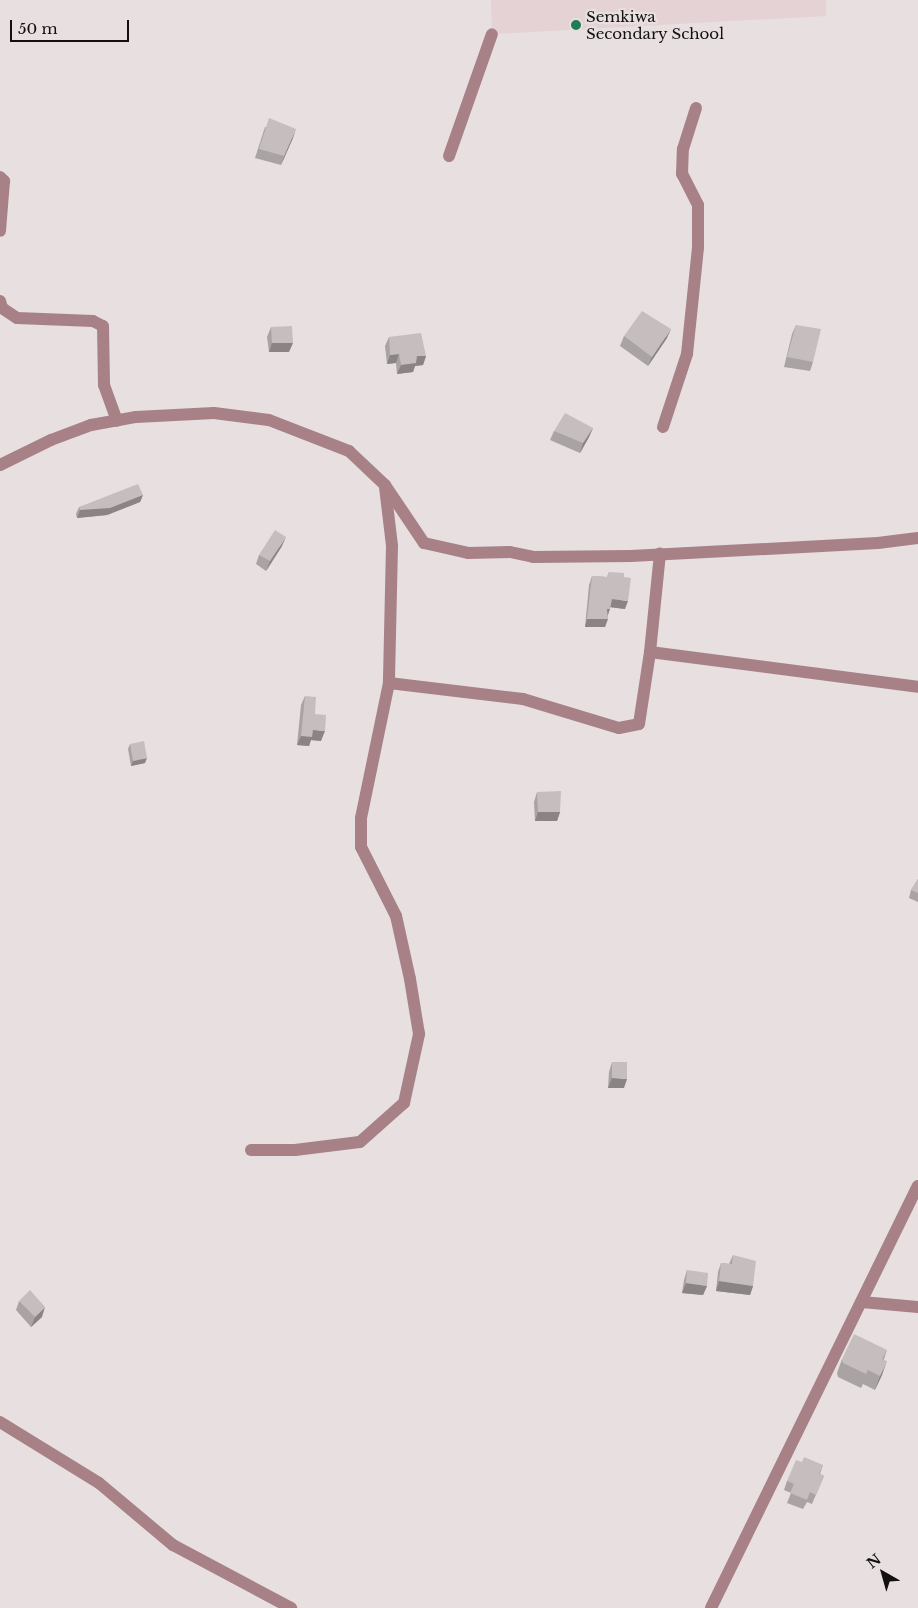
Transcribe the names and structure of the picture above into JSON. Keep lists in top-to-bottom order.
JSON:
{
  "places": ["Semkiwa Secondary School"],
  "scale_bar": "50 m",
  "north": "top left"
}
